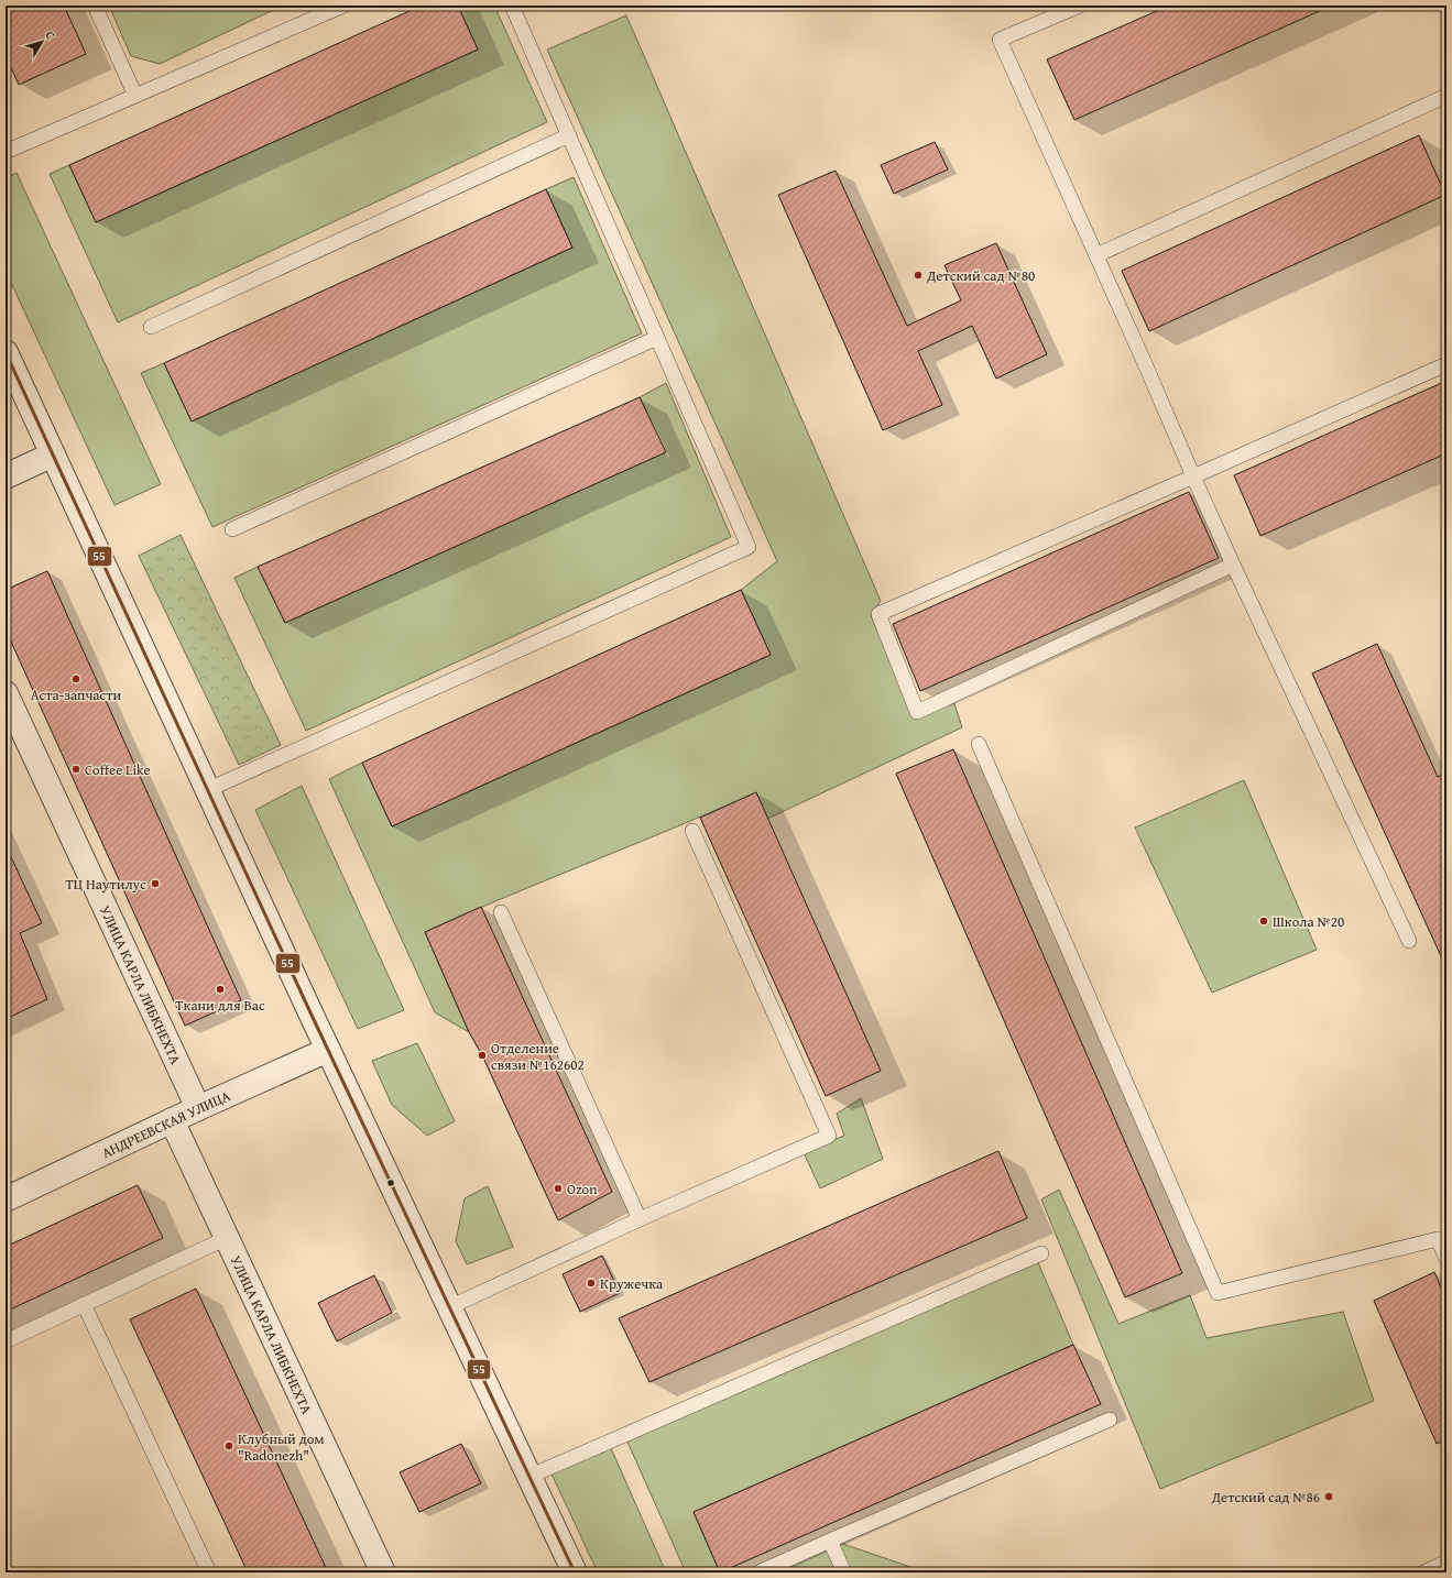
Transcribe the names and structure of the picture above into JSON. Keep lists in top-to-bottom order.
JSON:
{
  "streets": {
    "street": ["УЛИЦА КАРЛА ЛИБКНЕХТА", "АНДРЕЕВСКАЯ УЛИЦА"]
  },
  "crossings": [
    ["УЛИЦА КАРЛА ЛИБКНЕХТА", "АНДРЕЕВСКАЯ УЛИЦА"]
  ],
  "places": [
    "Детский сад №80",
    "Аста-запчасти",
    "Coffee Like",
    "ТЦ Наутилус",
    "Школа №20",
    "Ткани для Вас",
    "Отделение связи №162602",
    "Ozon",
    "Кружечка",
    "Клубный дом \"Radonezh\"",
    "Детский сад №86"
  ],
  "lines": ["transit line 55"],
  "north": "top right"
}
